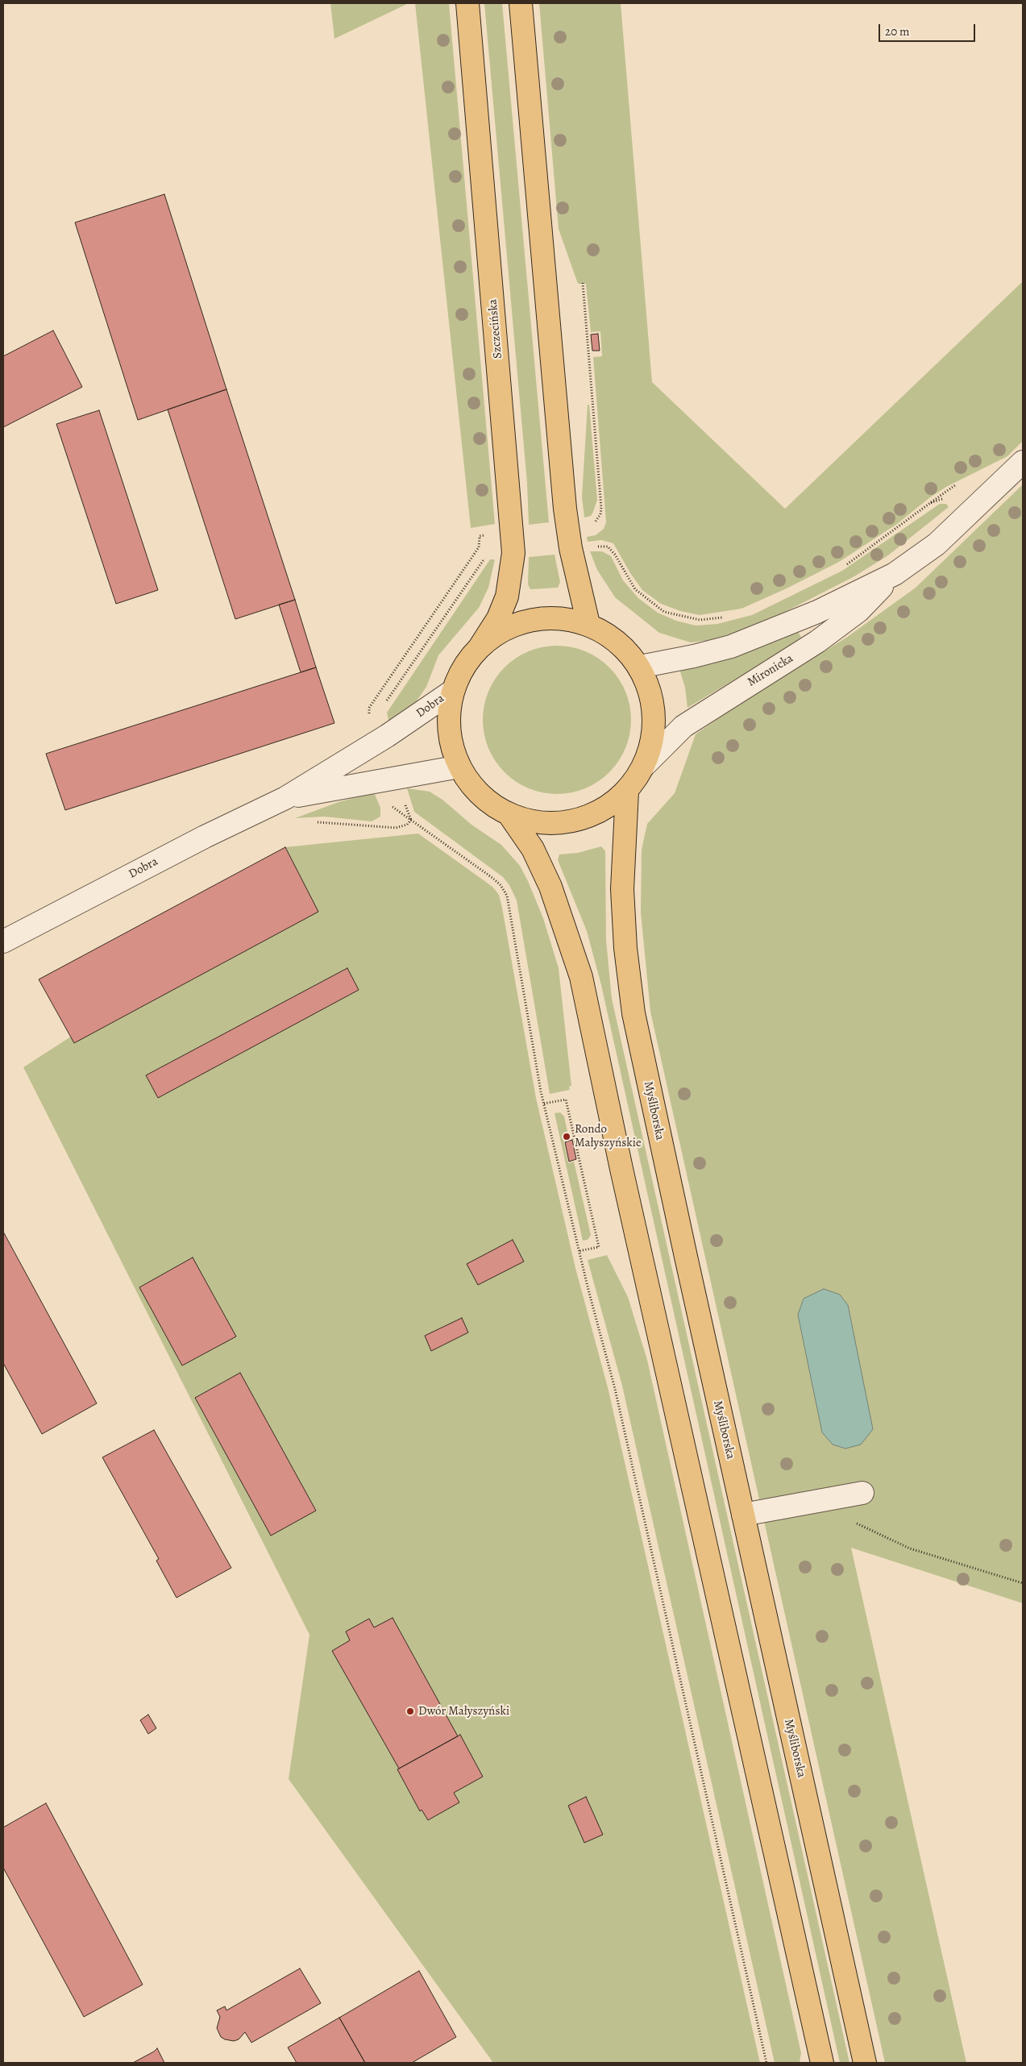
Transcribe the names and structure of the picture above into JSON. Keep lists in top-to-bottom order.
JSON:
{
  "streets": {
    "main road": ["Szczecińska", "Myśliborska"],
    "street": ["Mironicka", "Dobra"]
  },
  "places": ["Rondo Małyszyńskie", "Dwór Małyszyński"],
  "scale_bar": "20 m"
}
